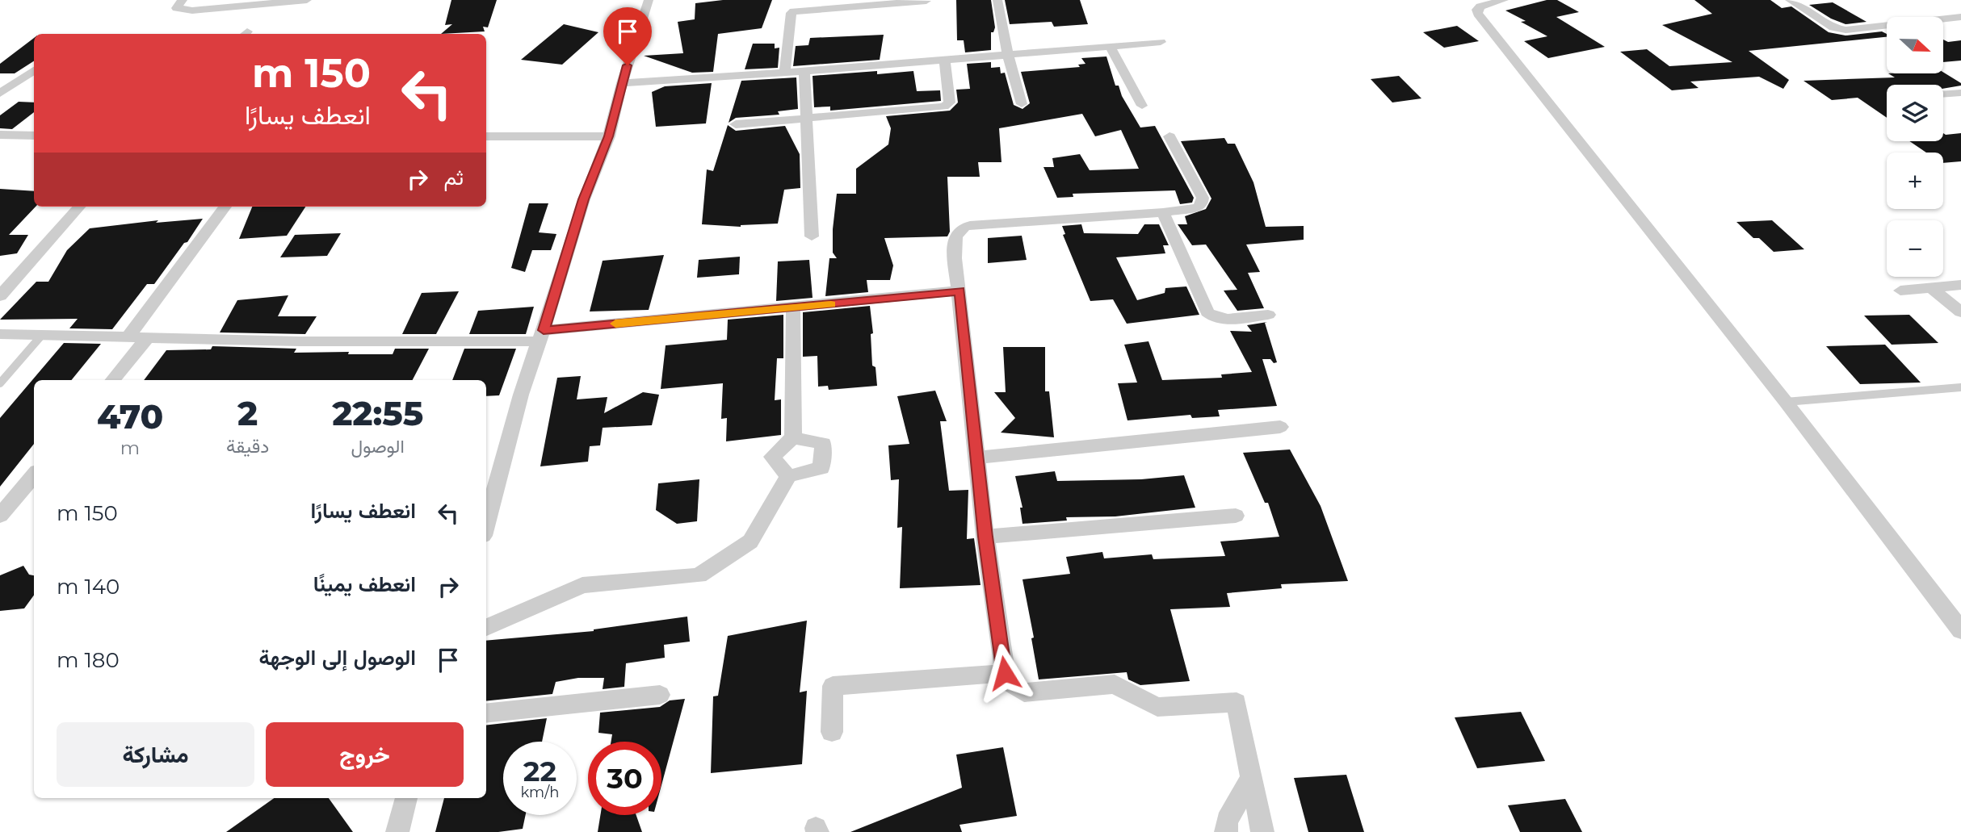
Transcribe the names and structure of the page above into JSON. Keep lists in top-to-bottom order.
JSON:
{
  "north": "right",
  "page": {
    "map_buttons": ["+", "−"],
    "turn": ["150 m", "انعطف يسارًا"],
    "then": "ثم",
    "eta": [
      "22:55",
      "الوصول",
      "2",
      "دقيقة",
      "470",
      "m"
    ],
    "list": [
      {
        "name": "انعطف يسارًا",
        "value": "150 m"
      },
      {
        "name": "انعطف يمينًا",
        "value": "140 m"
      },
      {
        "name": "الوصول إلى الوجهة",
        "value": "180 m"
      }
    ],
    "buttons": ["خروج", "مشاركة"],
    "speed": "22 km/h",
    "limit": "30"
  }
}
